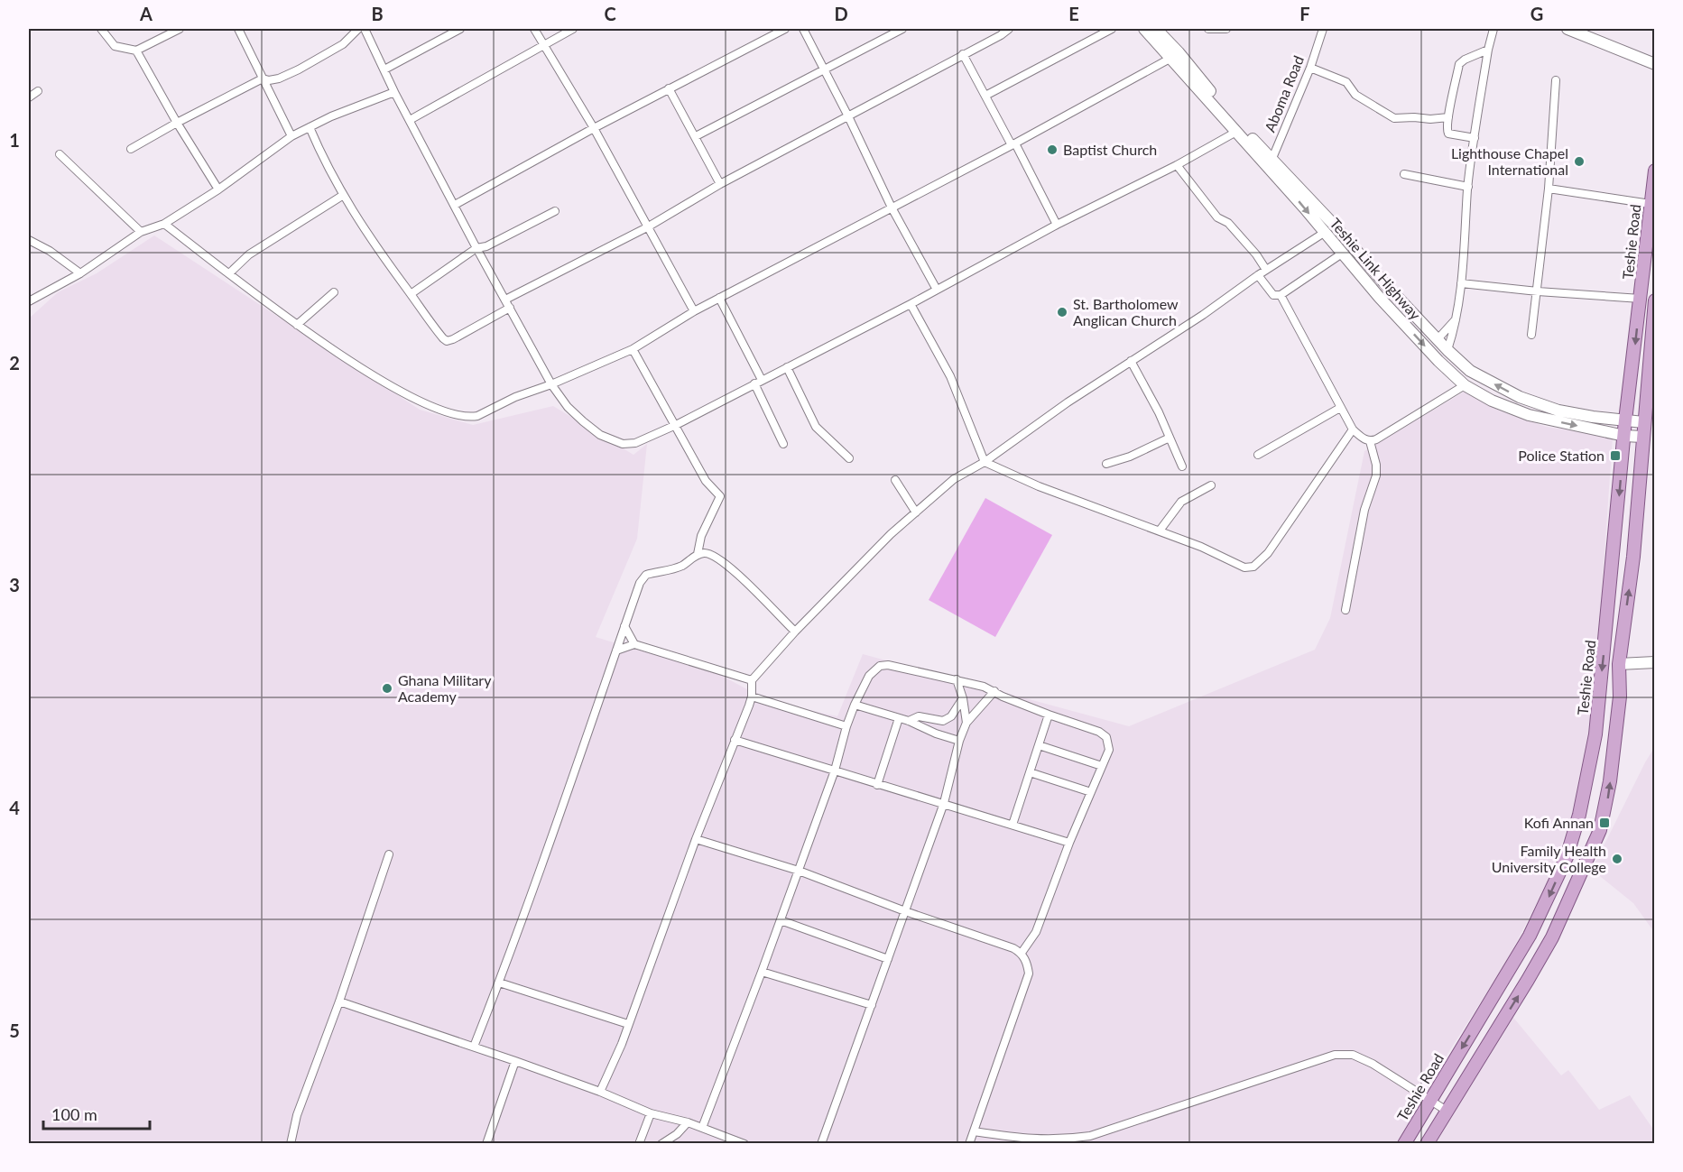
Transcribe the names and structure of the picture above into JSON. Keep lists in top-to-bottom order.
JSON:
{
  "streets": {
    "main road": ["Teshie Road", "Teshie Link Highway"],
    "street": ["Aboma Road"]
  },
  "crossings": [
    ["Aboma Road", "Teshie Link Highway"],
    ["Teshie Road", "Teshie Link Highway"]
  ],
  "places": {
    "other": [
      "Baptist Church",
      "Lighthouse Chapel International",
      "St. Bartholomew Anglican Church",
      "Ghana Military Academy",
      "Family Health University College"
    ],
    "transit": ["Police Station", "Kofi Annan"]
  },
  "scale_bar": "100 m",
  "grid": {
    "columns": [
      "A",
      "B",
      "C",
      "D",
      "E",
      "F",
      "G"
    ],
    "rows": [
      "1",
      "2",
      "3",
      "4",
      "5"
    ]
  }
}
